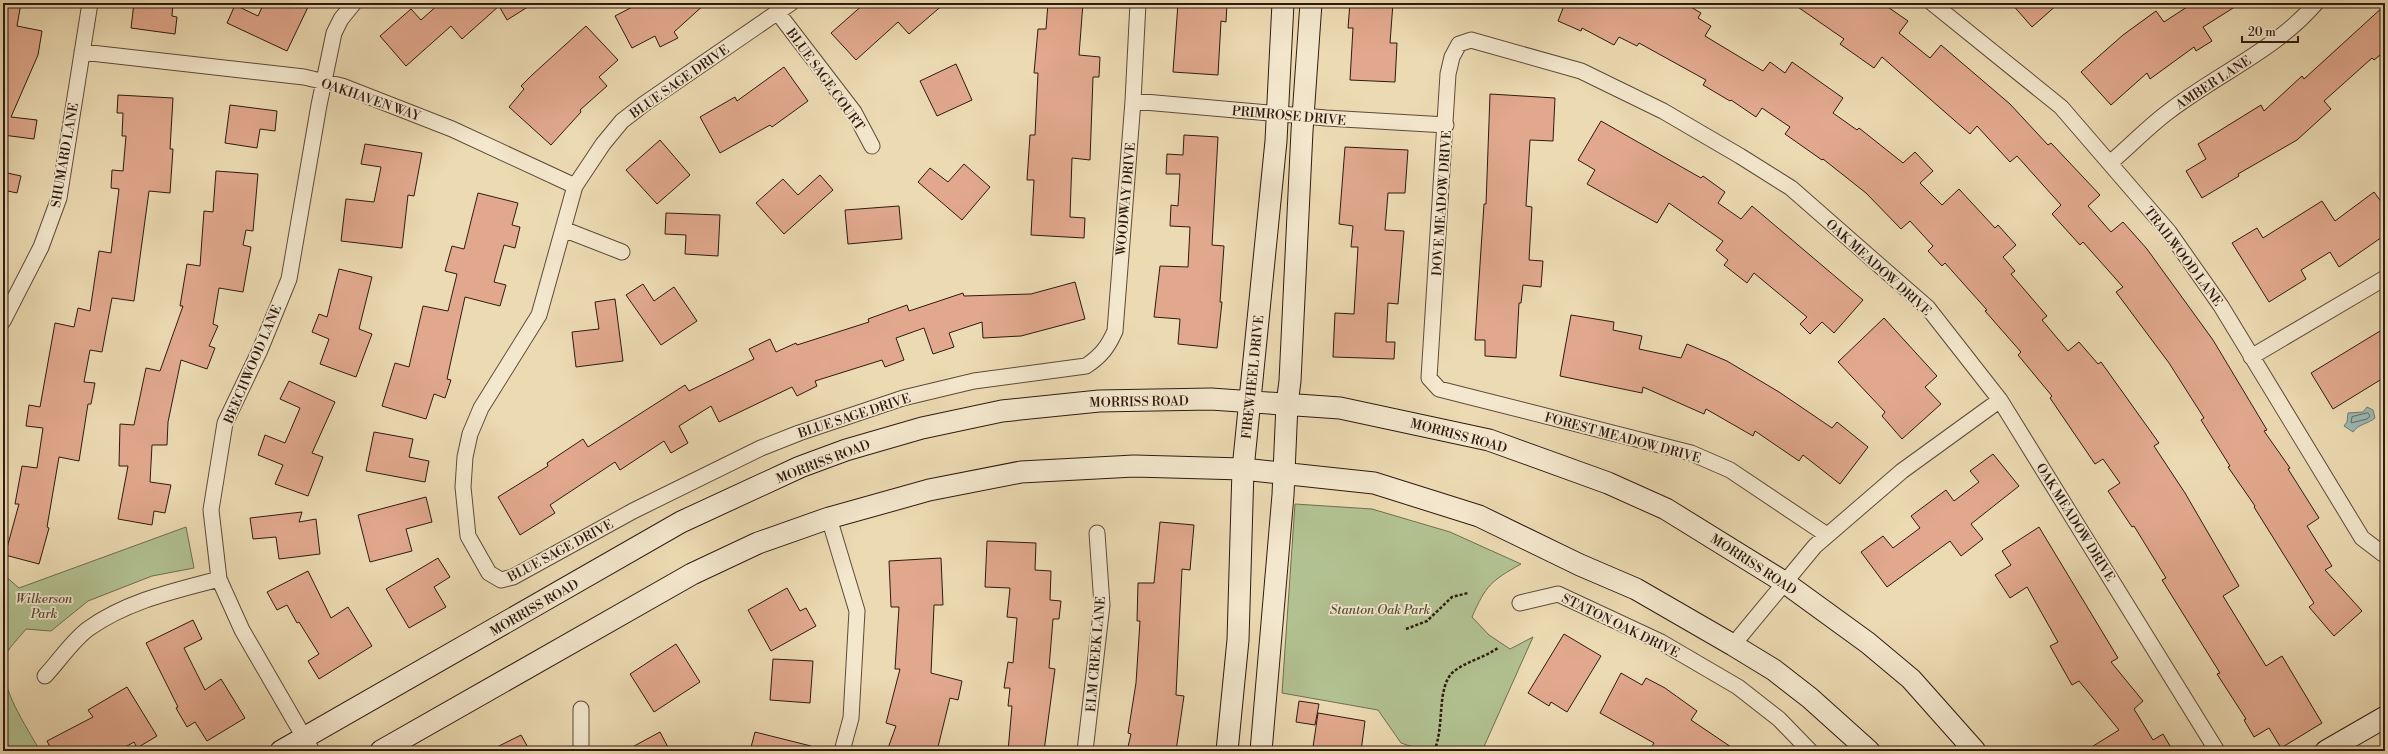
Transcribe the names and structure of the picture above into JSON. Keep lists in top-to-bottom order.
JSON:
{
  "streets": {
    "main road": ["FIREWHEEL DRIVE", "MORRISS ROAD"],
    "street": [
      "BLUE SAGE COURT",
      "BLUE SAGE DRIVE",
      "AMBER LANE",
      "OAKHAVEN WAY",
      "PRIMROSE DRIVE",
      "SHUMARD LANE",
      "WOODWAY DRIVE",
      "DOVE MEADOW DRIVE",
      "TRAILWOOD LANE",
      "OAK MEADOW DRIVE",
      "BEECHWOOD LANE",
      "FOREST MEADOW DRIVE",
      "STATON OAK DRIVE",
      "ELM CREEK LANE"
    ]
  },
  "crossings": [
    ["BLUE SAGE COURT", "BLUE SAGE DRIVE"],
    ["BLUE SAGE DRIVE", "OAKHAVEN WAY"],
    ["BLUE SAGE DRIVE", "WOODWAY DRIVE"],
    ["AMBER LANE", "TRAILWOOD LANE"],
    ["OAKHAVEN WAY", "SHUMARD LANE"],
    ["OAKHAVEN WAY", "BEECHWOOD LANE"],
    ["PRIMROSE DRIVE", "WOODWAY DRIVE"],
    ["PRIMROSE DRIVE", "DOVE MEADOW DRIVE"],
    ["PRIMROSE DRIVE", "FIREWHEEL DRIVE"],
    ["DOVE MEADOW DRIVE", "OAK MEADOW DRIVE"],
    ["DOVE MEADOW DRIVE", "FOREST MEADOW DRIVE"],
    ["BEECHWOOD LANE", "MORRISS ROAD"],
    ["FIREWHEEL DRIVE", "MORRISS ROAD"]
  ],
  "parks": ["Wilkerson Park", "Stanton Oak Park"],
  "scale_bar": "20 m"
}
